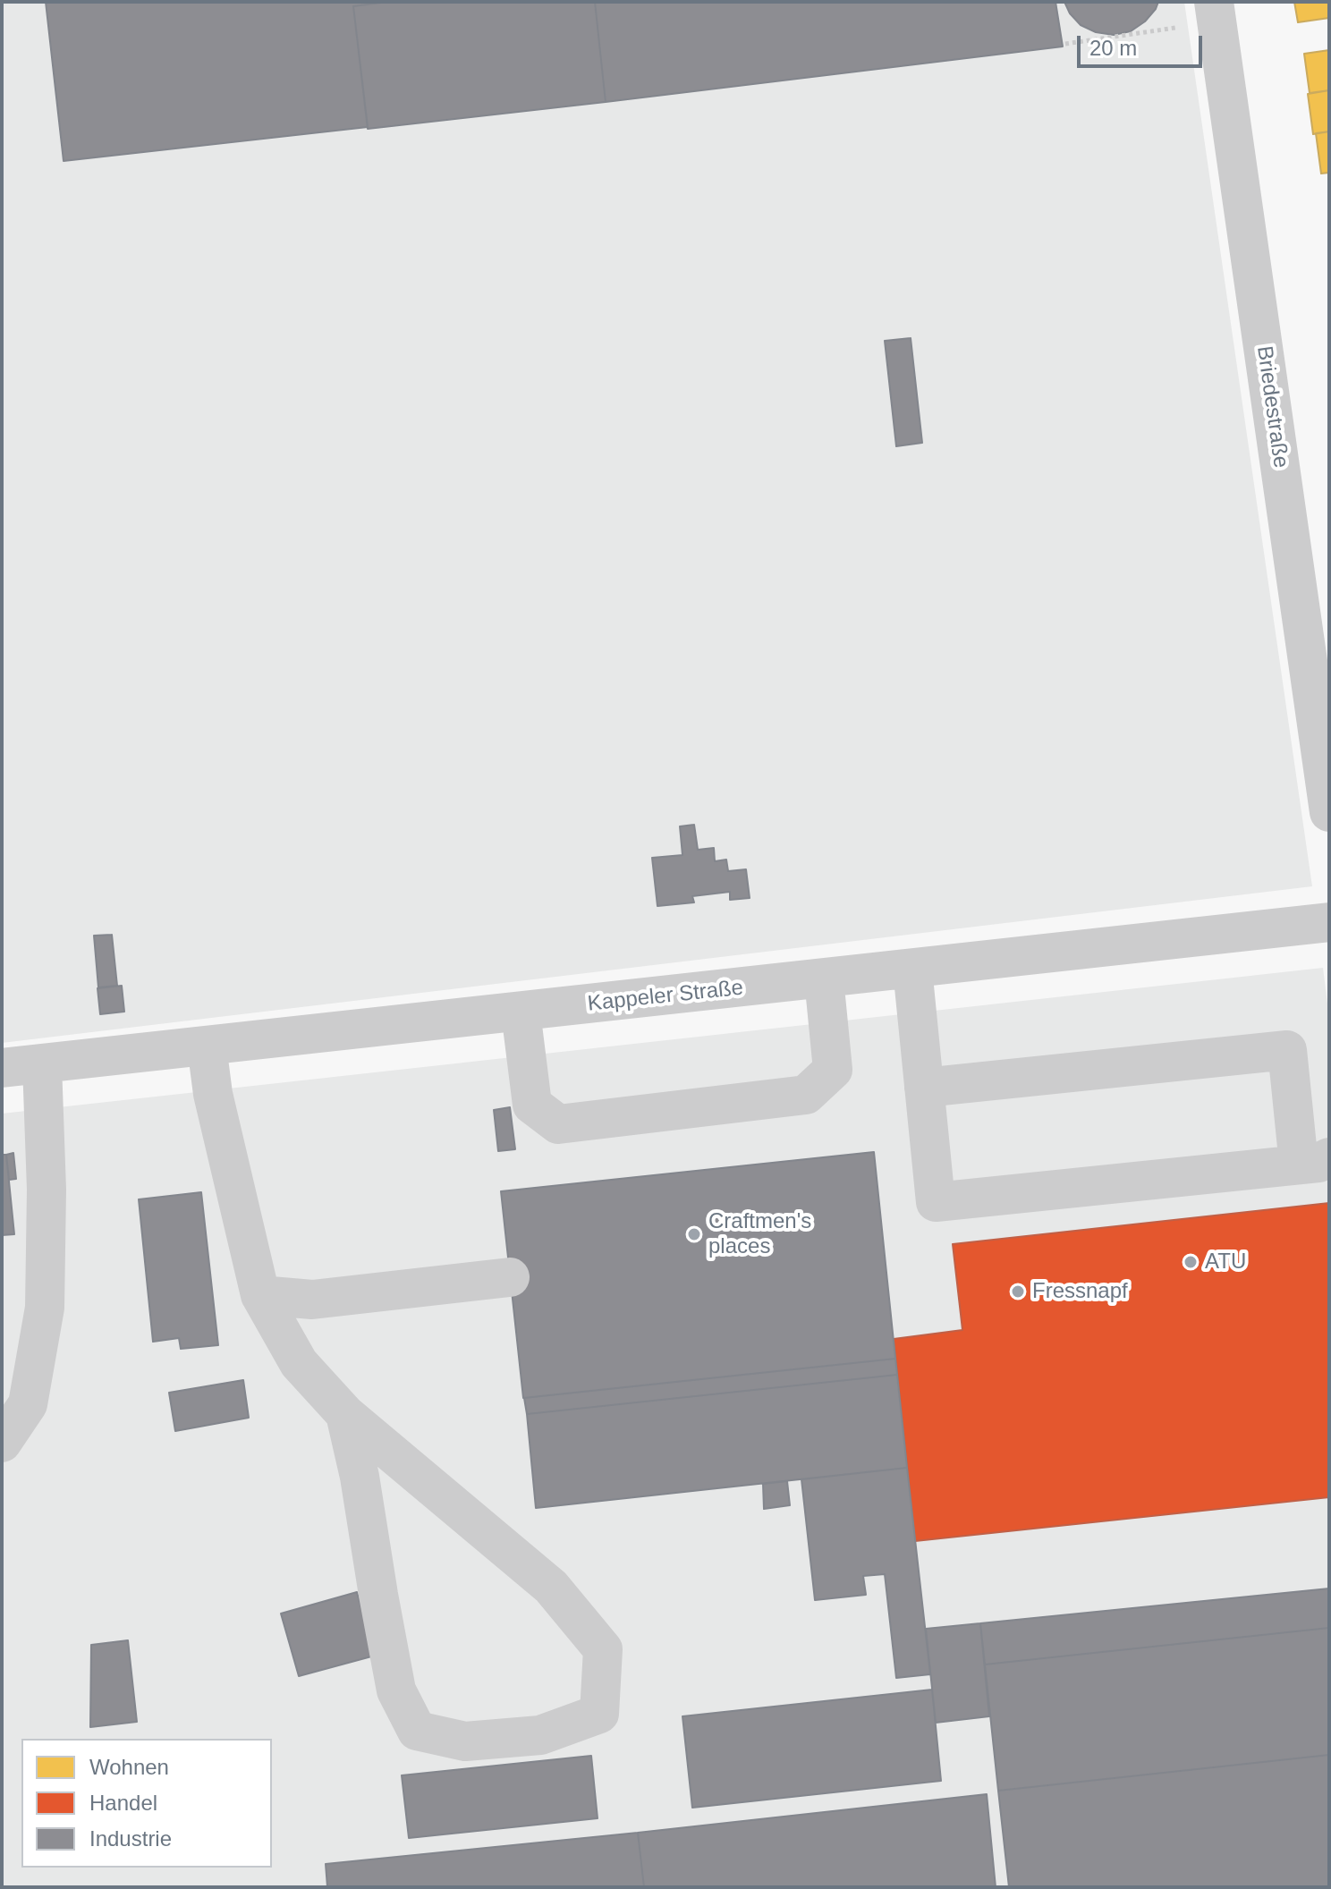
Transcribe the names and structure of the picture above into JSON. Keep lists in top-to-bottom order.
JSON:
{
  "streets": {
    "street": ["Briedestraße", "Kappeler Straße"]
  },
  "places": ["Craftmen's places", "ATU", "Fressnapf"],
  "legend": ["Wohnen", "Handel", "Industrie"],
  "scale_bar": "20 m"
}
